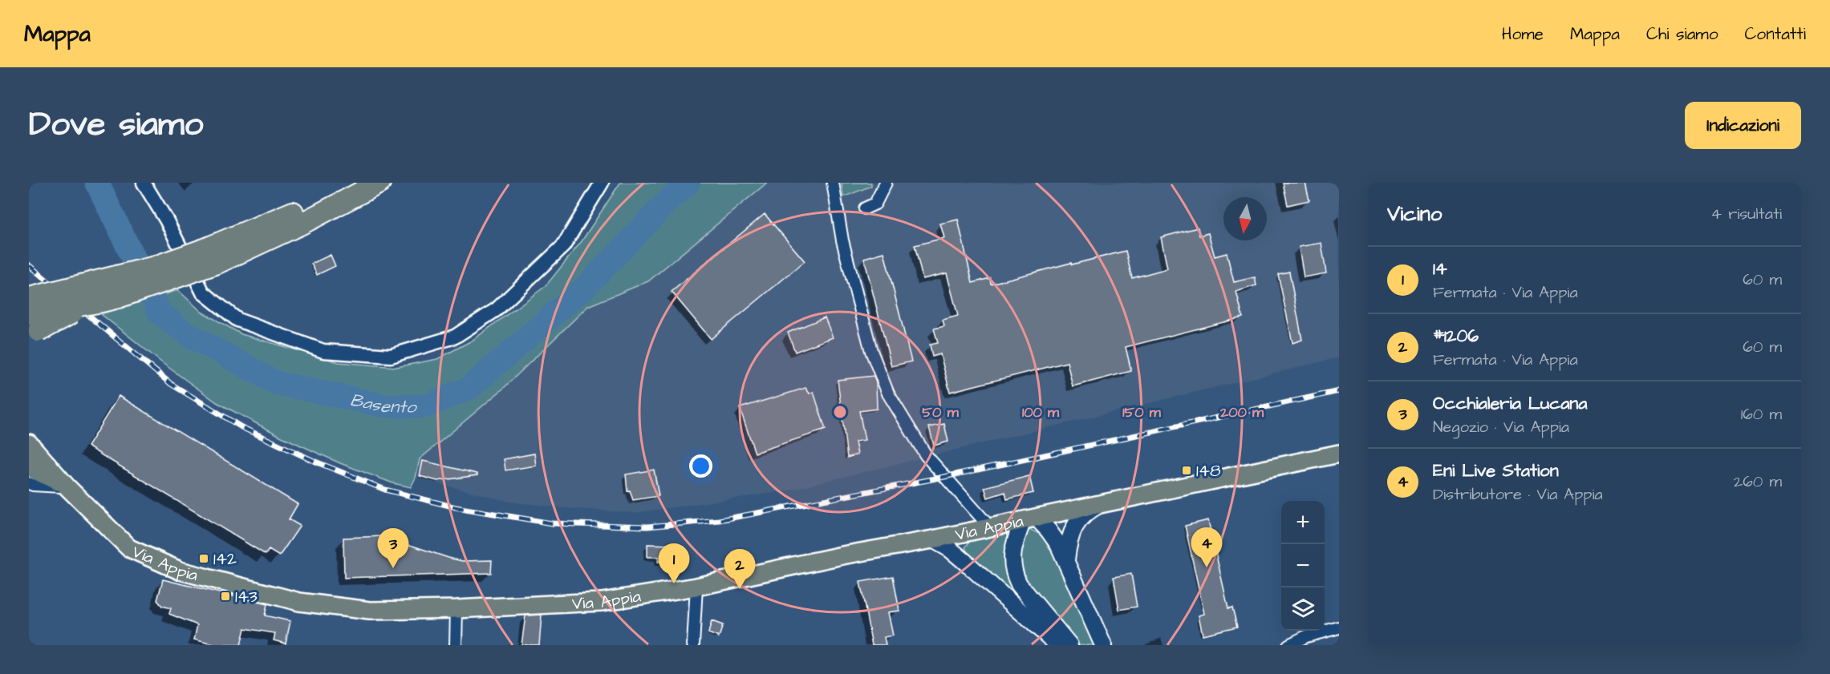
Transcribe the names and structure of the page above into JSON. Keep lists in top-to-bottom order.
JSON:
{
  "streets": {
    "main road": ["Via Appia"]
  },
  "water": ["Basento"],
  "places": {
    "transit": ["148", "142", "143"]
  },
  "north": "bottom",
  "page": {
    "header": "Mappa",
    "nav": [
      "Home",
      "Mappa",
      "Chi siamo",
      "Contatti"
    ],
    "title": "Dove siamo",
    "buttons": "Indicazioni",
    "heading": ["Vicino", "4 risultati"],
    "list": [
      {
        "mark": "1",
        "name": "14",
        "note": "Fermata · Via Appia",
        "value": "60 m"
      },
      {
        "mark": "2",
        "name": "#1206",
        "note": "Fermata · Via Appia",
        "value": "60 m"
      },
      {
        "mark": "3",
        "name": "Occhialeria Lucana",
        "note": "Negozio · Via Appia",
        "value": "160 m"
      },
      {
        "mark": "4",
        "name": "Eni Live Station",
        "note": "Distributore · Via Appia",
        "value": "260 m"
      }
    ],
    "map_buttons": ["+", "−"],
    "pins": [
      "4",
      "3",
      "1",
      "2"
    ]
  },
  "rings": [
    "50 m",
    "100 m",
    "150 m",
    "200 m"
  ]
}
